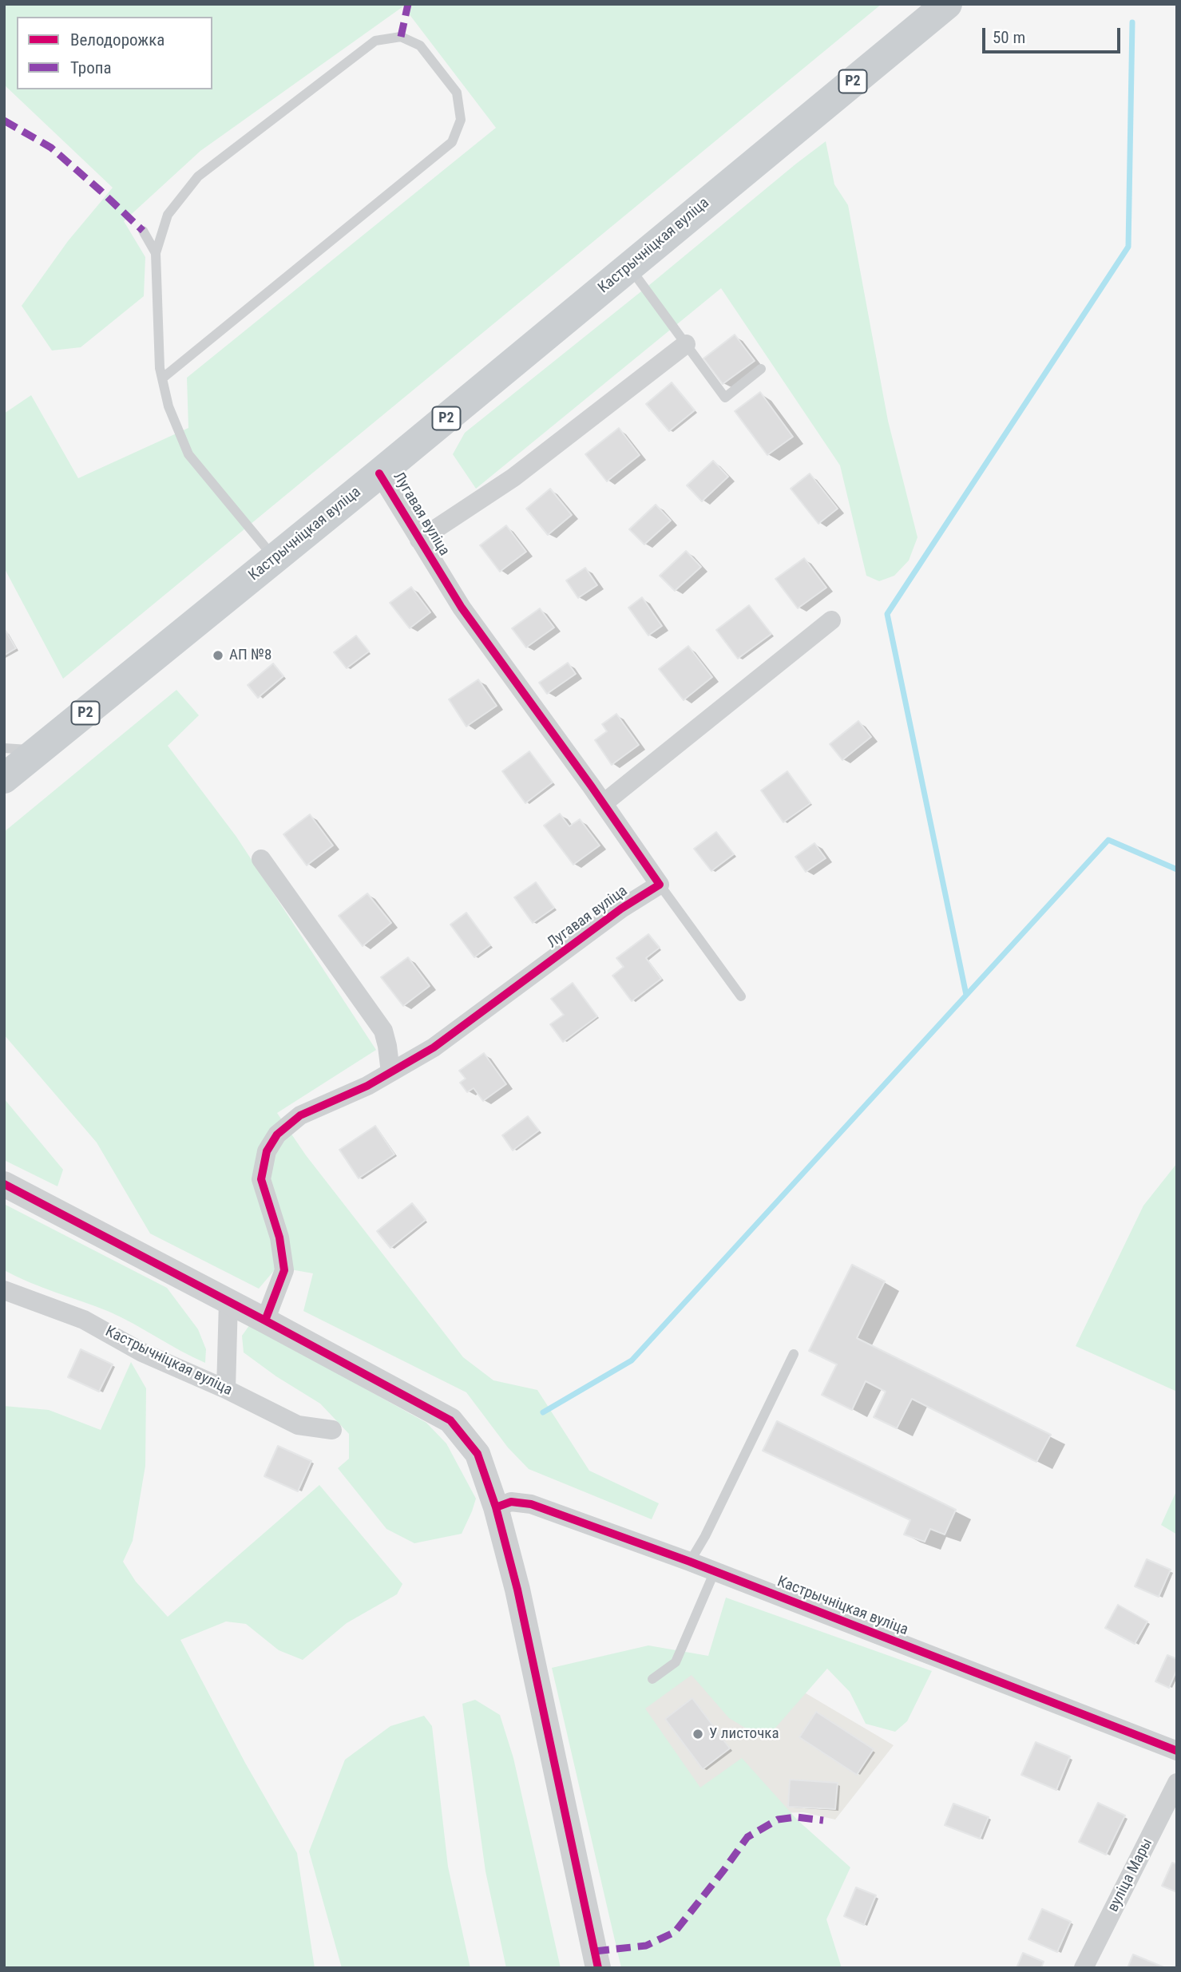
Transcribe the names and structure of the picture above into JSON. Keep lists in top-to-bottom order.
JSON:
{
  "streets": {
    "main road": ["Р2", "Кастрычніцкая вуліца"],
    "street": ["Лугавая вуліца", "вуліца Мары"]
  },
  "crossings": [
    ["Кастрычніцкая вуліца", "Лугавая вуліца"]
  ],
  "places": ["АП №8", "У листочка"],
  "legend": ["Велодорожка", "Тропа"],
  "scale_bar": "50 m"
}
